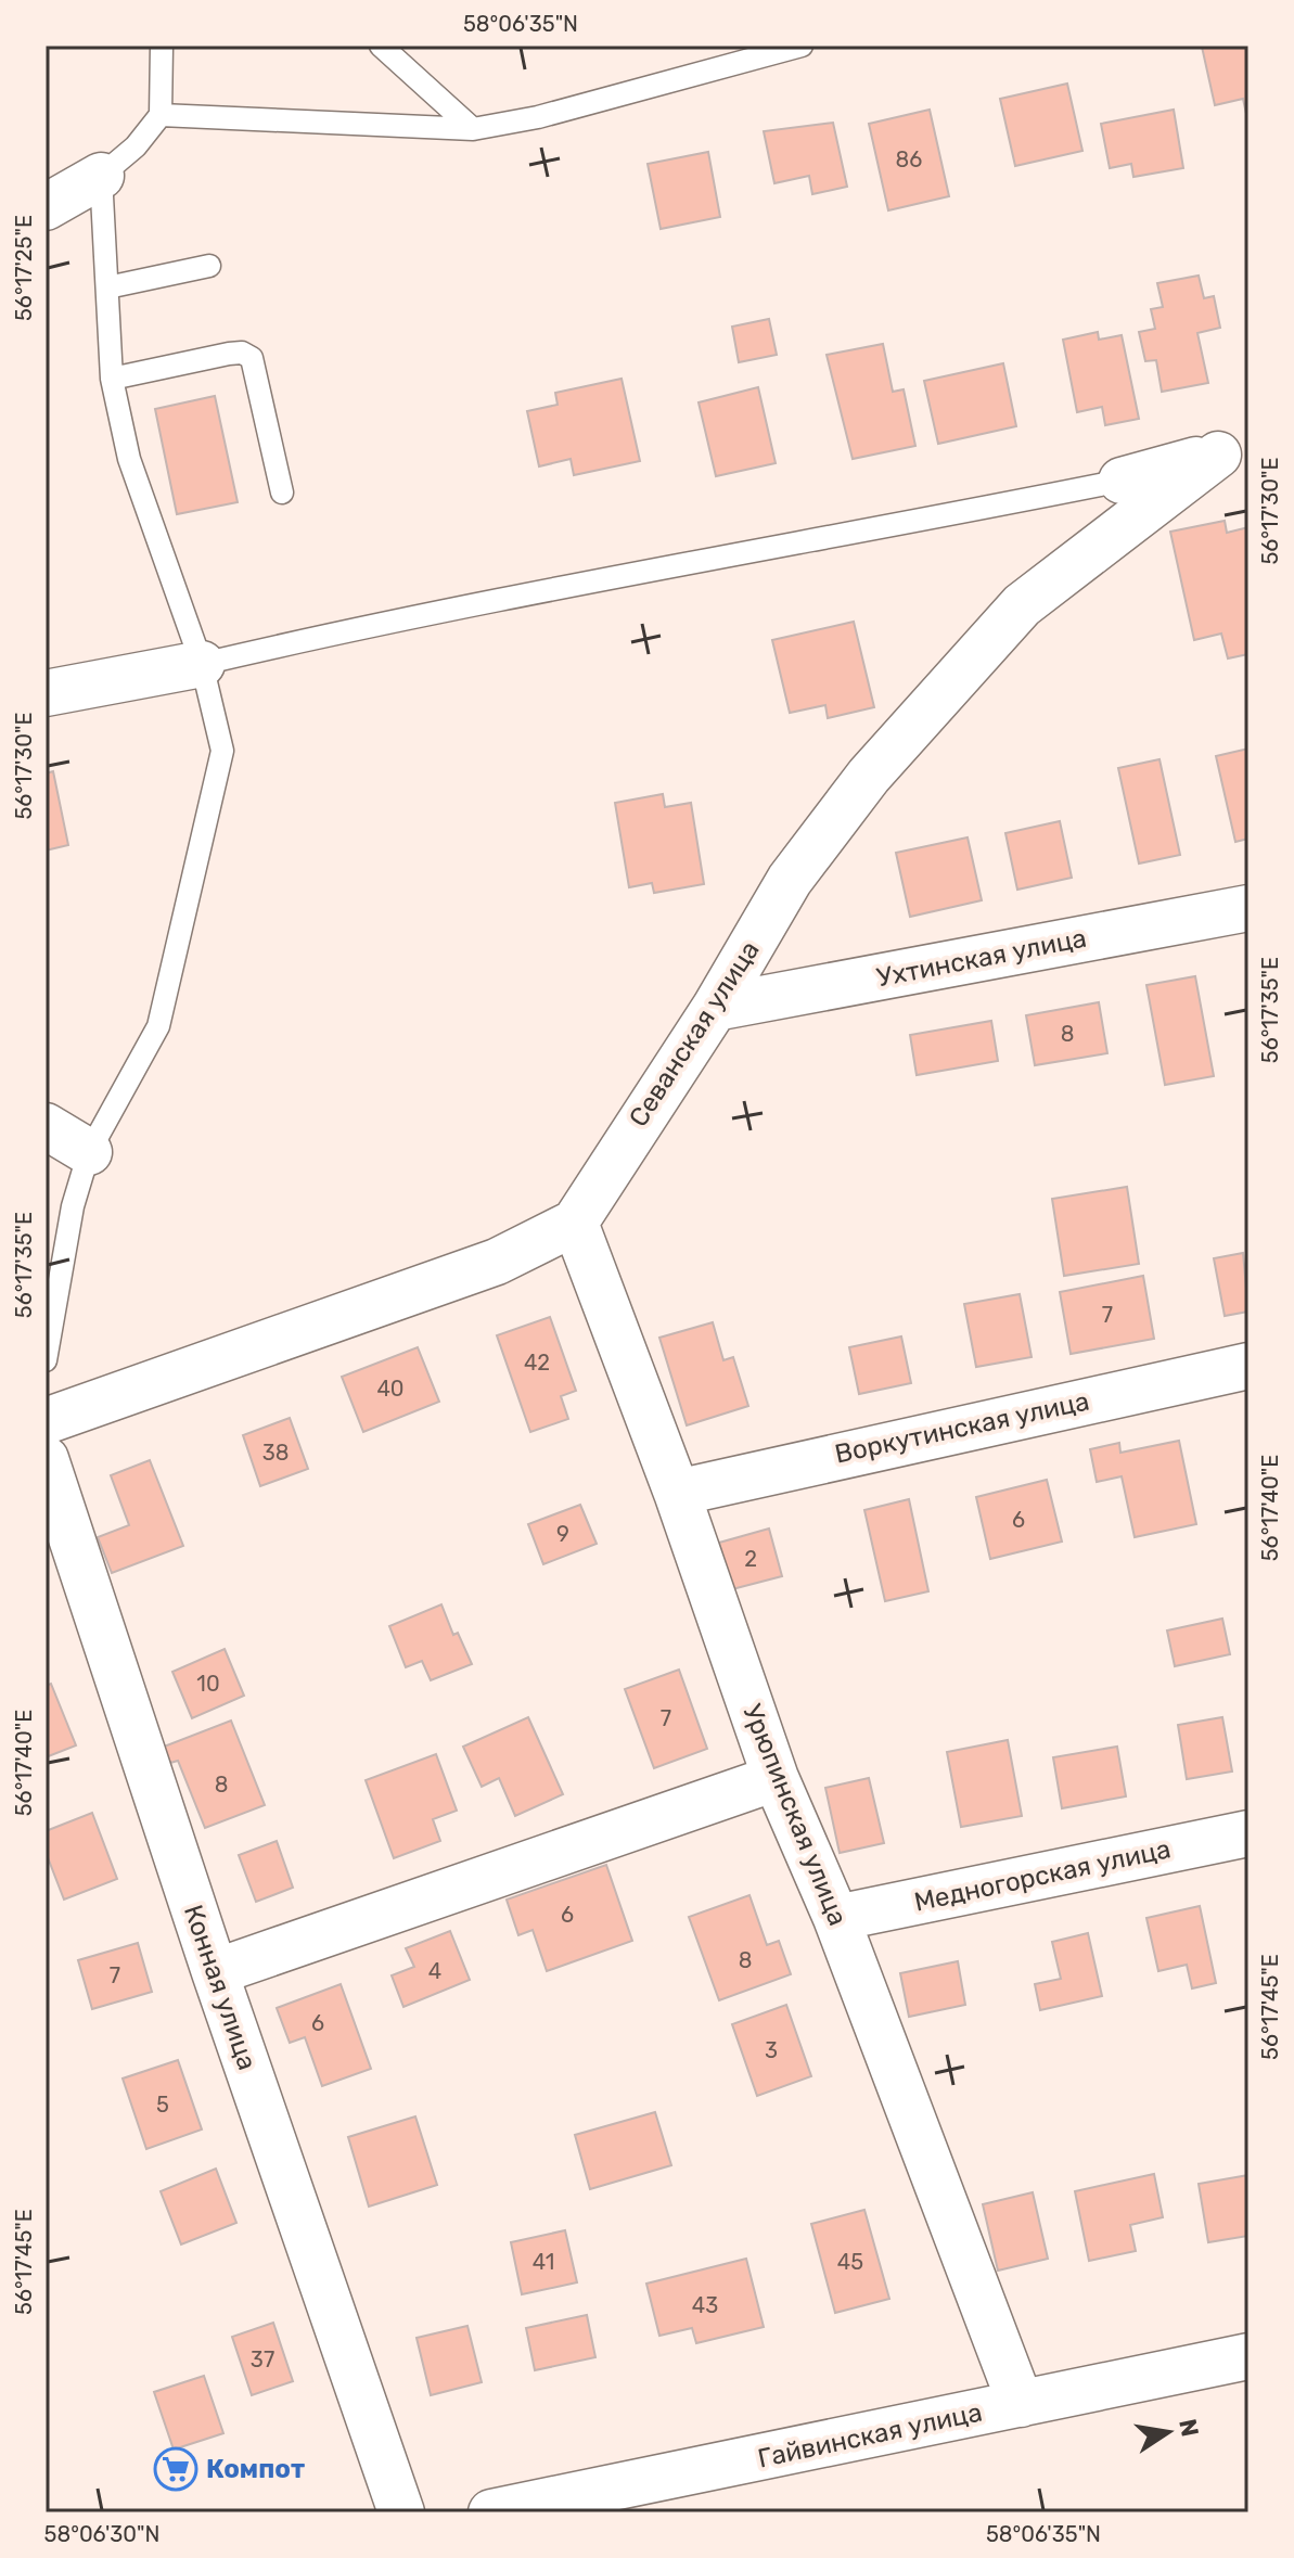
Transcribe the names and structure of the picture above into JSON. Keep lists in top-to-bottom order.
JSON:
{
  "streets": {
    "street": [
      "Ухтинская улица",
      "Севанская улица",
      "Воркутинская улица",
      "Урюпинская улица",
      "Медногорская улица",
      "Конная улица",
      "Гайвинская улица"
    ]
  },
  "crossings": [
    ["Ухтинская улица", "Севанская улица"],
    ["Севанская улица", "Урюпинская улица"],
    ["Воркутинская улица", "Урюпинская улица"],
    ["Урюпинская улица", "Медногорская улица"],
    ["Урюпинская улица", "Гайвинская улица"]
  ],
  "places": {
    "supermarket": ["Компот"]
  },
  "house_numbers": [
    "86",
    "8",
    "7",
    "42",
    "40",
    "38",
    "6",
    "9",
    "2",
    "10",
    "7",
    "8",
    "6",
    "8",
    "4",
    "7",
    "6",
    "3",
    "5",
    "41",
    "45",
    "43",
    "37"
  ],
  "north": "right",
  "coordinates": [
    "58°06'35\"N",
    "56°17'25\"E",
    "56°17'30\"E",
    "56°17'35\"E",
    "56°17'40\"E",
    "56°17'45\"E",
    "58°06'30\"N"
  ]
}
